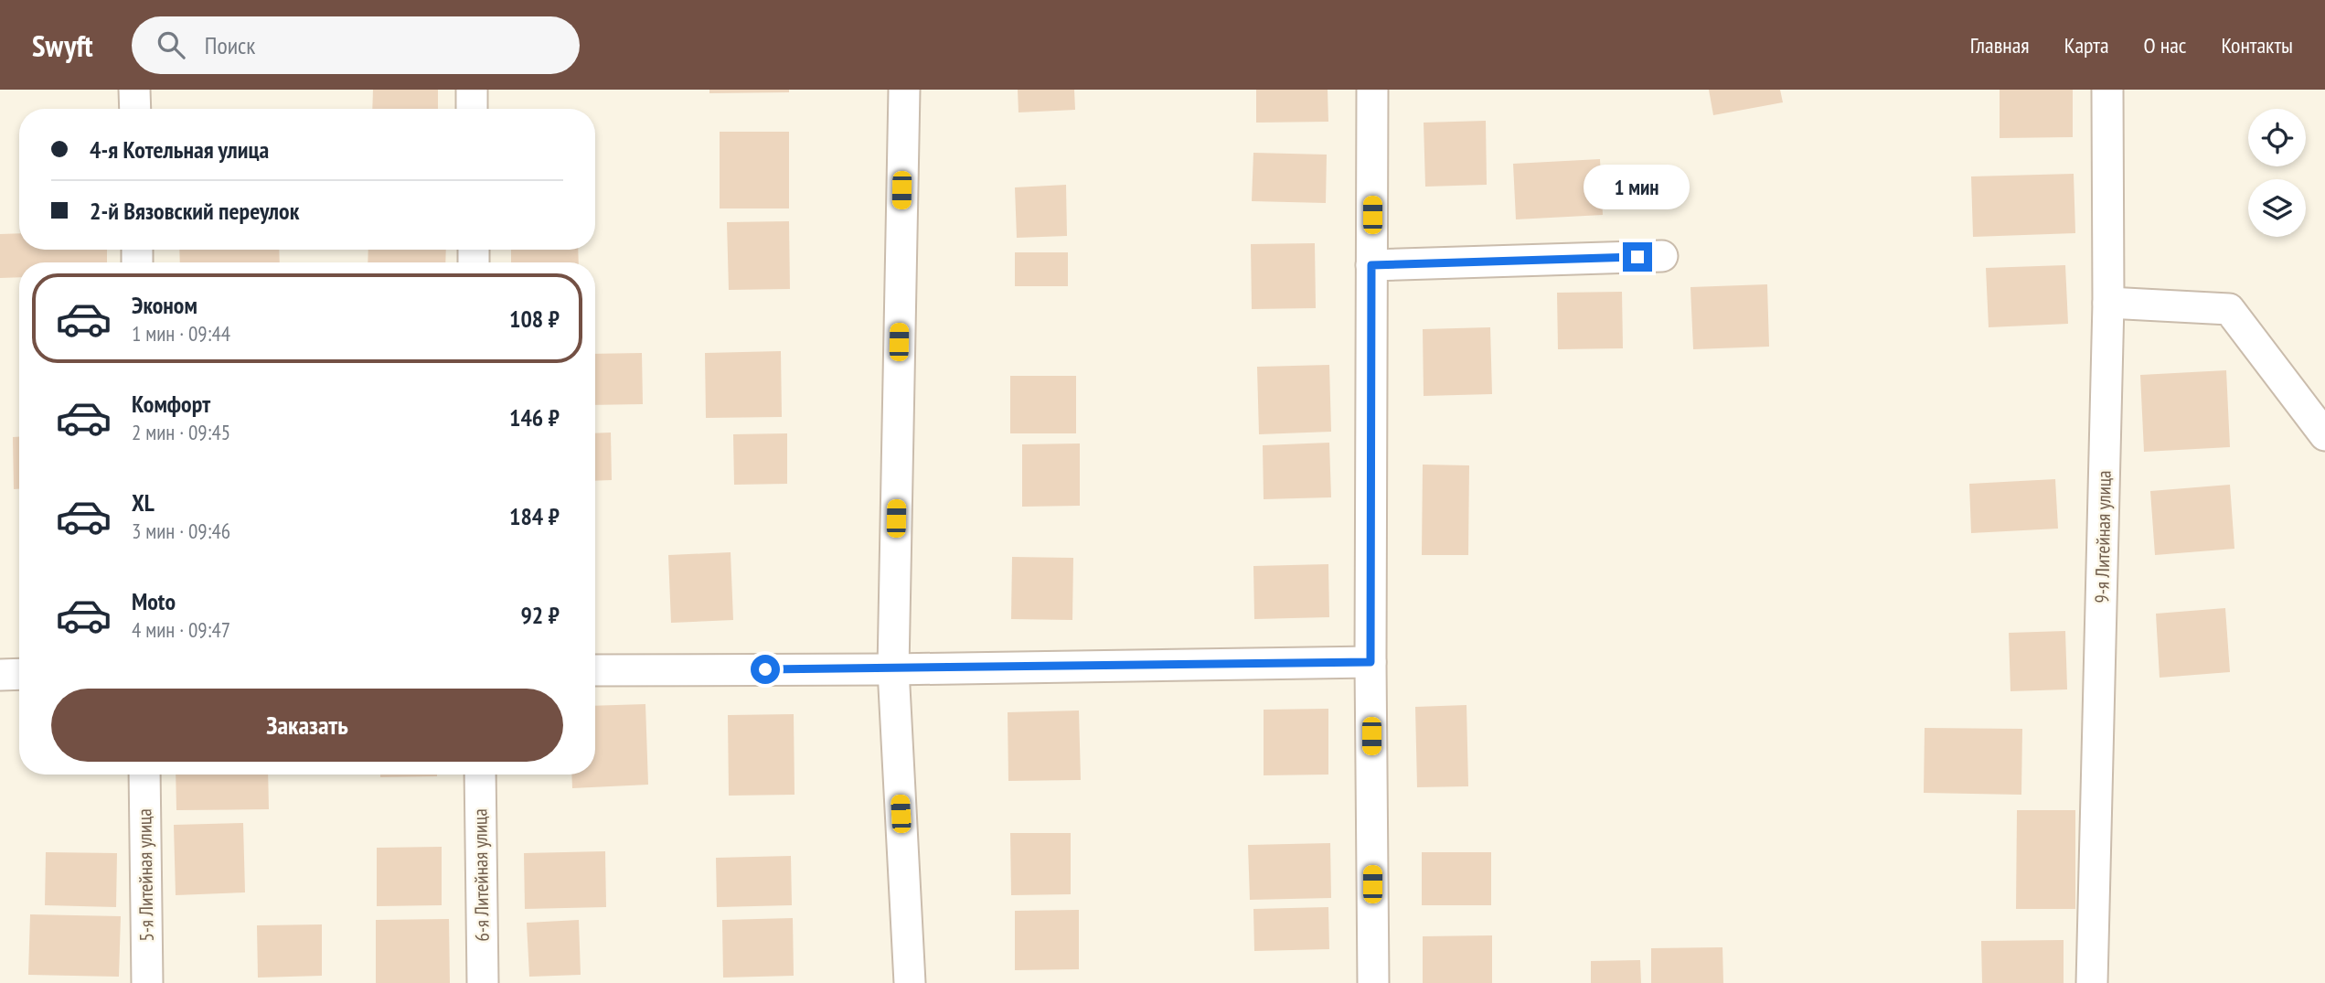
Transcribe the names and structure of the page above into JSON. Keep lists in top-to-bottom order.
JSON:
{
  "streets": {
    "street": ["9-я Литейная улица", "5-я Литейная улица", "6-я Литейная улица"]
  },
  "page": {
    "header": "Swyft",
    "search": "Поиск",
    "nav": [
      "Главная",
      "Карта",
      "О нас",
      "Контакты"
    ],
    "banner": ["4-я Котельная улица", "2-й Вязовский переулок"],
    "bubble": "1 мин",
    "list": [
      {
        "name": "Эконом",
        "note": "1 мин · 09:44",
        "value": "108 ₽"
      },
      {
        "name": "Комфорт",
        "note": "2 мин · 09:45",
        "value": "146 ₽"
      },
      {
        "name": "XL",
        "note": "3 мин · 09:46",
        "value": "184 ₽"
      },
      {
        "name": "Moto",
        "note": "4 мин · 09:47",
        "value": "92 ₽"
      }
    ],
    "buttons": "Заказать"
  }
}
